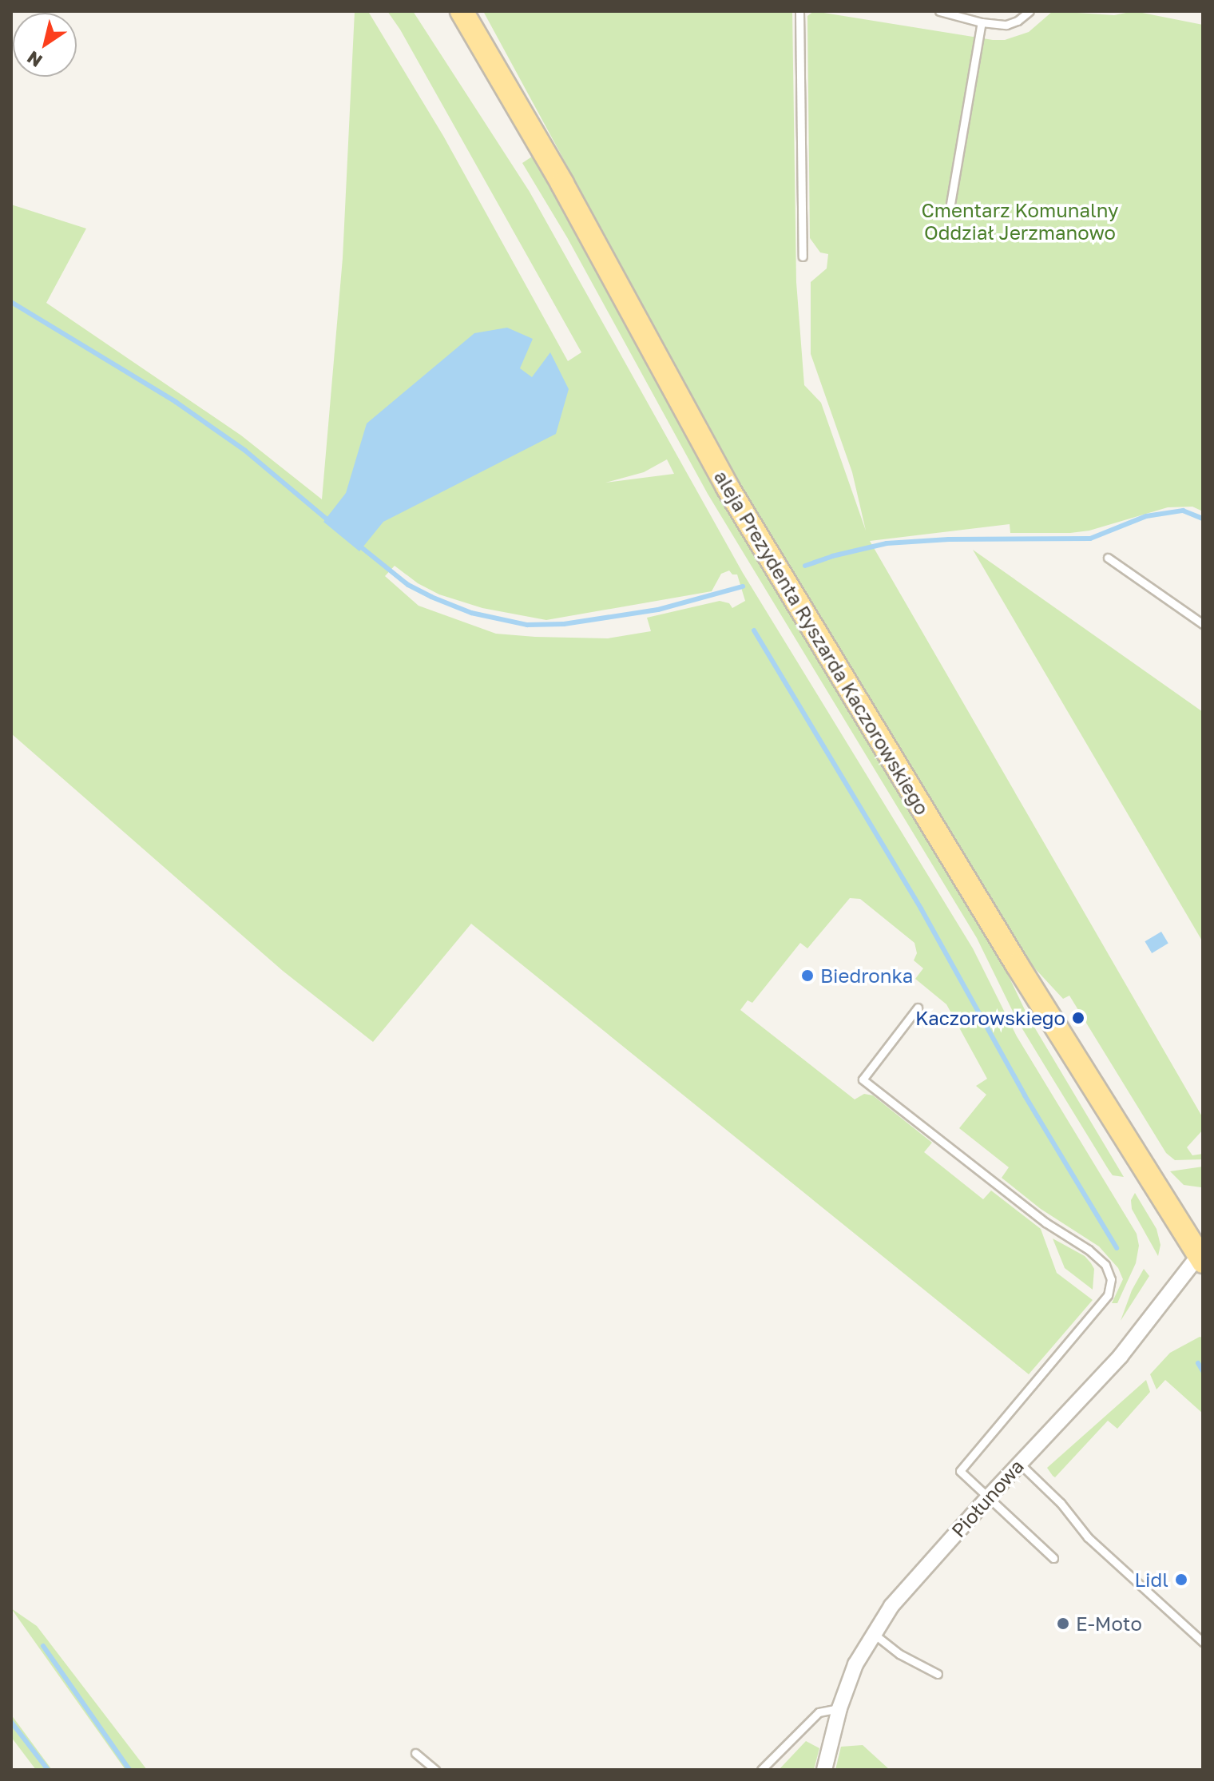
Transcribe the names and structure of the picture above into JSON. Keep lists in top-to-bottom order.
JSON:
{
  "streets": {
    "main road": ["aleja Prezydenta Ryszarda Kaczorowskiego"],
    "street": ["Piołunowa"]
  },
  "crossings": [
    ["aleja Prezydenta Ryszarda Kaczorowskiego", "Piołunowa"]
  ],
  "parks": ["Cmentarz Komunalny Oddział Jerzmanowo"],
  "places": [
    "Biedronka",
    "Kaczorowskiego",
    "Lidl",
    "E-Moto"
  ],
  "north": "bottom left"
}
